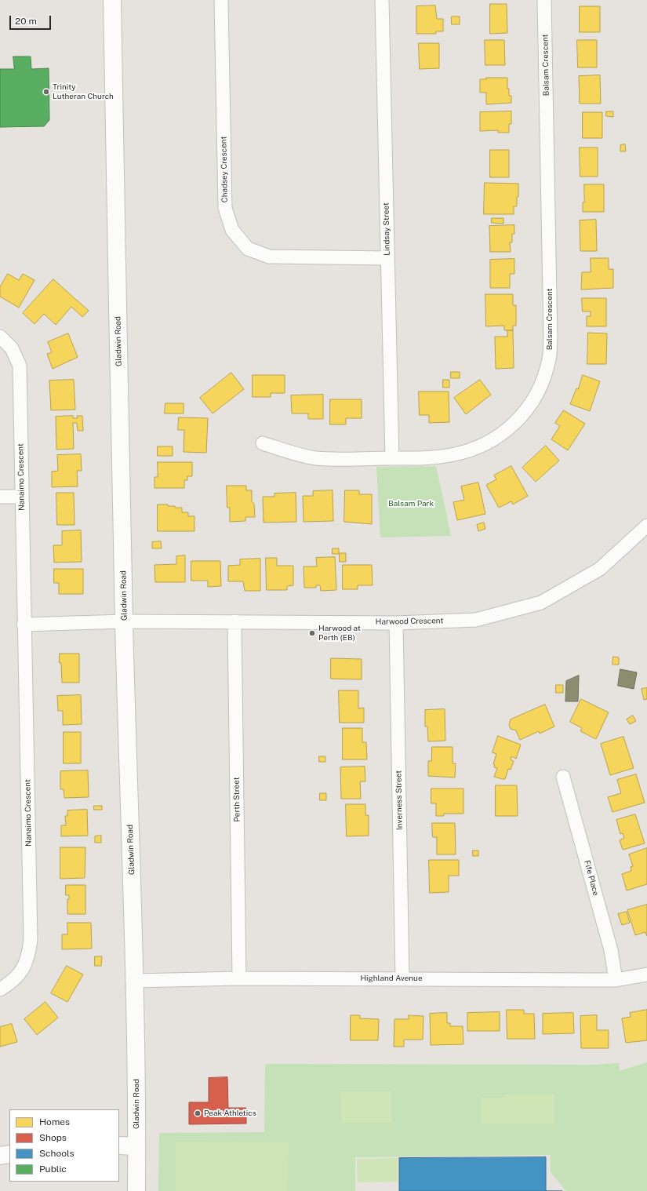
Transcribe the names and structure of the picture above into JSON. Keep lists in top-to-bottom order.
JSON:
{
  "streets": {
    "main road": ["Gladwin Road"],
    "street": [
      "Balsam Crescent",
      "Chadsey Crescent",
      "Lindsay Street",
      "Nanaimo Crescent",
      "Harwood Crescent",
      "Perth Street",
      "Inverness Street",
      "Fife Place",
      "Highland Avenue"
    ]
  },
  "crossings": [
    ["Balsam Crescent", "Lindsay Street"],
    ["Chadsey Crescent", "Lindsay Street"],
    ["Gladwin Road", "Harwood Crescent"],
    ["Gladwin Road", "Highland Avenue"],
    ["Harwood Crescent", "Perth Street"],
    ["Harwood Crescent", "Inverness Street"],
    ["Perth Street", "Highland Avenue"],
    ["Inverness Street", "Highland Avenue"],
    ["Fife Place", "Highland Avenue"]
  ],
  "parks": ["Balsam Park"],
  "places": ["Trinity Lutheran Church", "Harwood at Perth (EB)", "Peak Athletics"],
  "legend": [
    "Homes",
    "Shops",
    "Schools",
    "Public"
  ],
  "scale_bar": "20 m"
}
